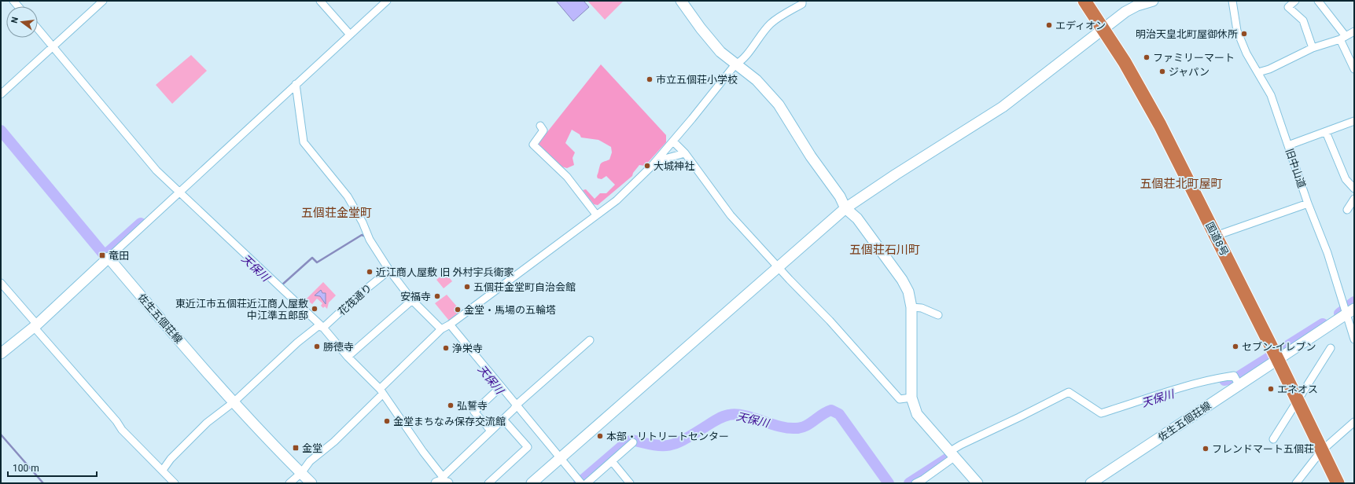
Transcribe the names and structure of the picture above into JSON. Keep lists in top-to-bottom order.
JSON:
{
  "streets": {
    "highway": ["国道8号"],
    "street": ["旧中山道", "花筏通り", "佐生五個荘線"]
  },
  "crossings": [
    ["旧中山道", "佐生五個荘線"],
    ["国道8号", "佐生五個荘線"],
    ["花筏通り", "佐生五個荘線"]
  ],
  "districts": ["五個荘北町屋町", "五個荘金堂町", "五個荘石川町"],
  "water": ["天保川"],
  "places": {
    "other": [
      "エディオン",
      "明治天皇北町屋御休所",
      "ファミリーマート",
      "ジャパン",
      "市立五個荘小学校",
      "大城神社",
      "近江商人屋敷 旧 外村宇兵衛家",
      "五個荘金堂町自治会館",
      "安福寺",
      "東近江市五個荘近江商人屋敷 中江準五郎邸",
      "金堂・馬場の五輪塔",
      "勝徳寺",
      "セブン-イレブン",
      "浄栄寺",
      "エネオス",
      "弘誓寺",
      "金堂まちなみ保存交流館",
      "本部・リトリートセンター",
      "フレンドマート五個荘"
    ],
    "transit": ["竜田", "金堂"]
  },
  "scale_bar": "100 m",
  "north": "left"
}
